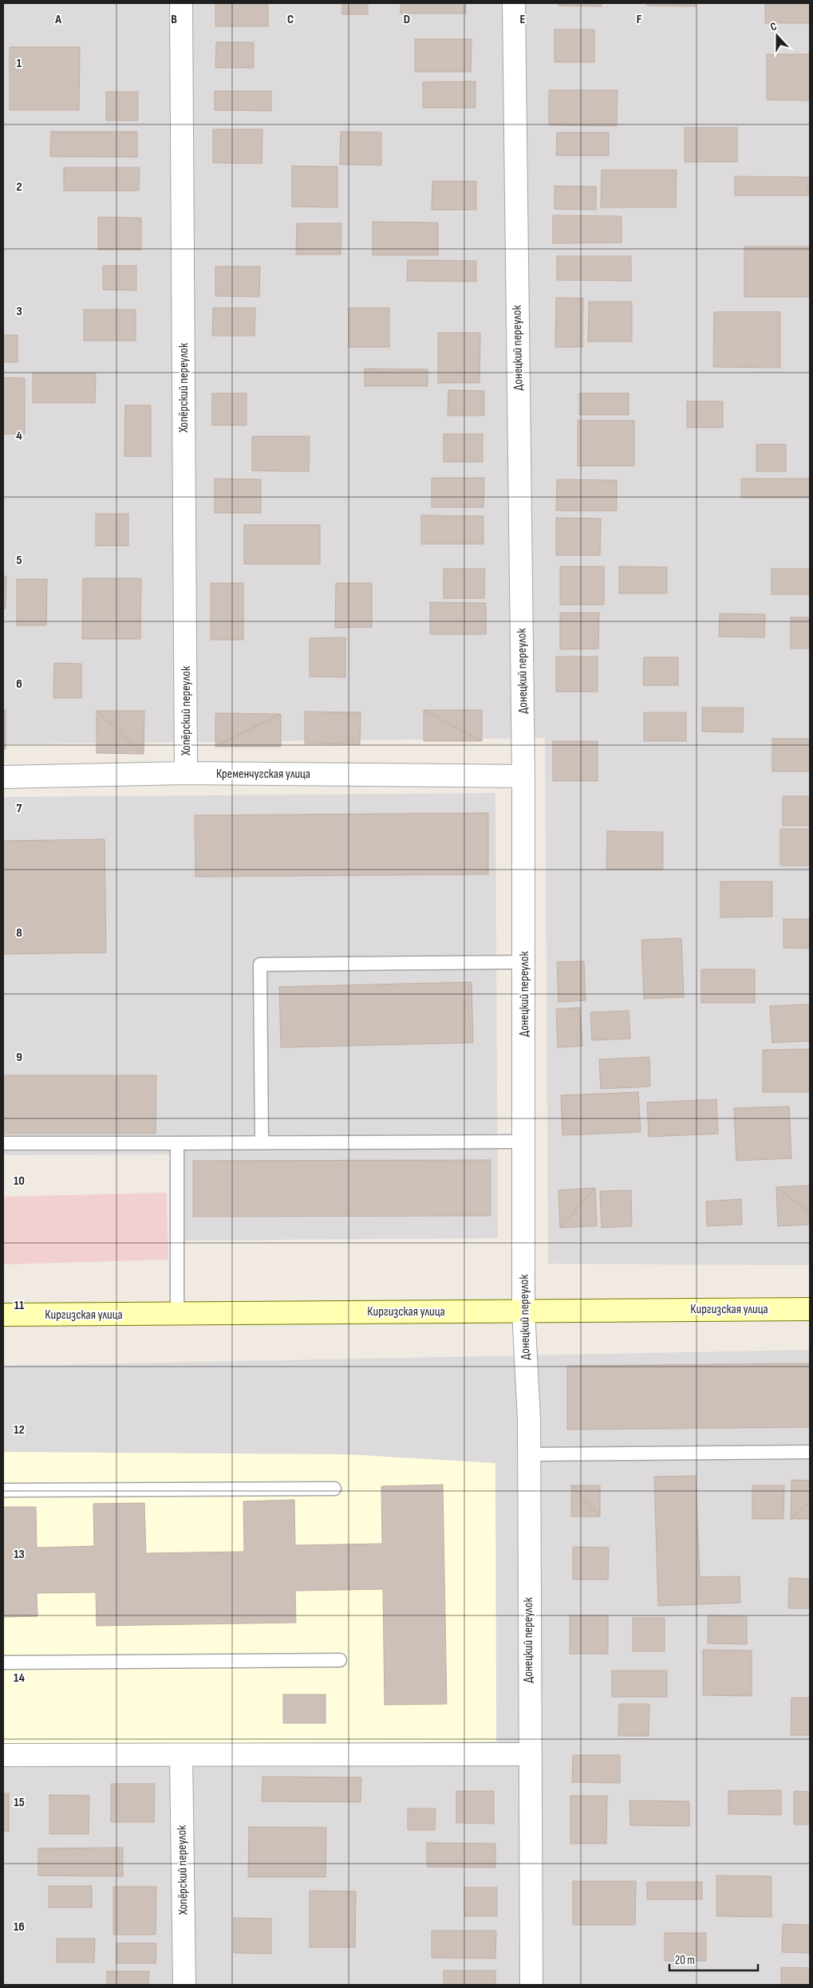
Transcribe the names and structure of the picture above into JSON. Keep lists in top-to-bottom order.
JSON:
{
  "streets": {
    "main road": ["Киргизская улица"],
    "street": ["Донецкий переулок", "Хопёрский переулок", "Кременчугская улица"]
  },
  "crossings": [
    ["Донецкий переулок", "Кременчугская улица"],
    ["Донецкий переулок", "Киргизская улица"],
    ["Хопёрский переулок", "Кременчугская улица"]
  ],
  "scale_bar": "20 m",
  "north": "top",
  "grid": {
    "columns": [
      "A",
      "B",
      "C",
      "D",
      "E",
      "F"
    ],
    "rows": [
      "1",
      "2",
      "3",
      "4",
      "5",
      "6",
      "7",
      "8",
      "9",
      "10",
      "11",
      "12",
      "13",
      "14",
      "15",
      "16"
    ]
  }
}
